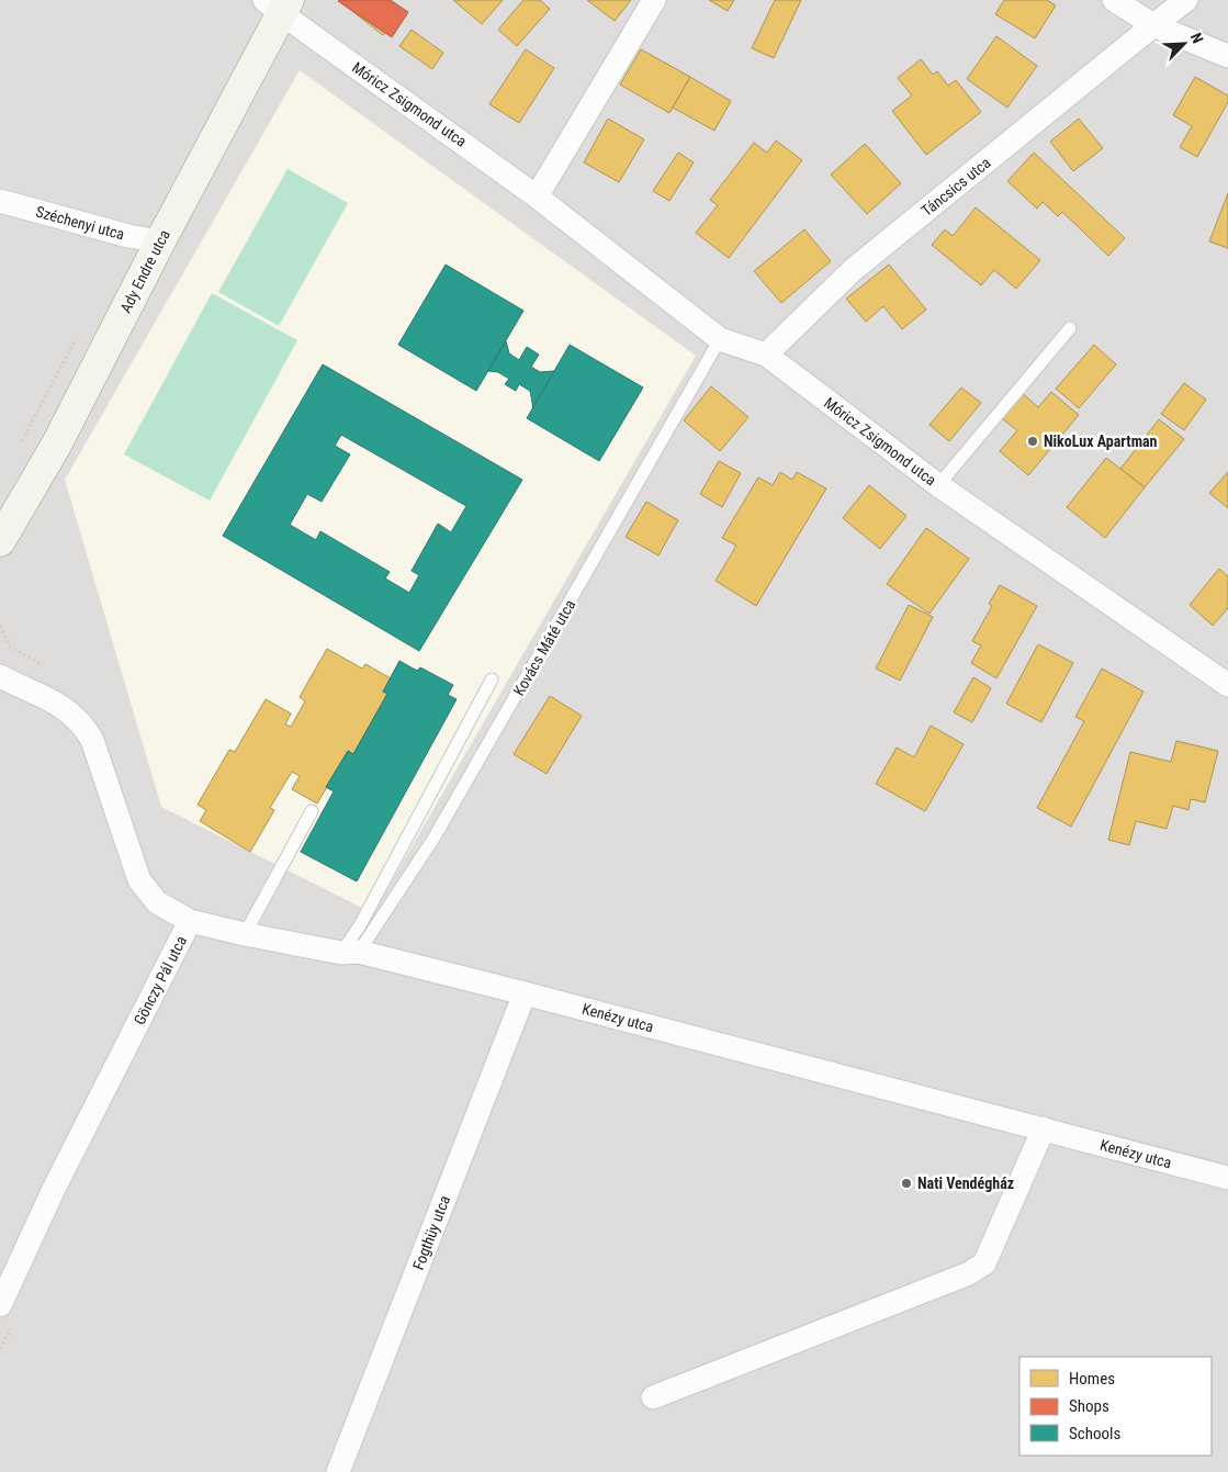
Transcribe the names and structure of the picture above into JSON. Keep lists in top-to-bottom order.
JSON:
{
  "streets": {
    "main road": ["Ady Endre utca"],
    "street": [
      "Móricz Zsigmond utca",
      "Táncsics utca",
      "Széchenyi utca",
      "Gönczy Pál utca",
      "Kenézy utca",
      "Fogthüy utca"
    ],
    "lane": ["Kovács Máté utca"]
  },
  "crossings": [
    ["Móricz Zsigmond utca", "Táncsics utca"],
    ["Móricz Zsigmond utca", "Ady Endre utca"],
    ["Móricz Zsigmond utca", "Kovács Máté utca"],
    ["Széchenyi utca", "Ady Endre utca"],
    ["Kovács Máté utca", "Kenézy utca"],
    ["Gönczy Pál utca", "Kenézy utca"],
    ["Kenézy utca", "Fogthüy utca"]
  ],
  "places": ["NikoLux Apartman", "Nati Vendégház"],
  "legend": ["Homes", "Shops", "Schools"],
  "north": "top right"
}
